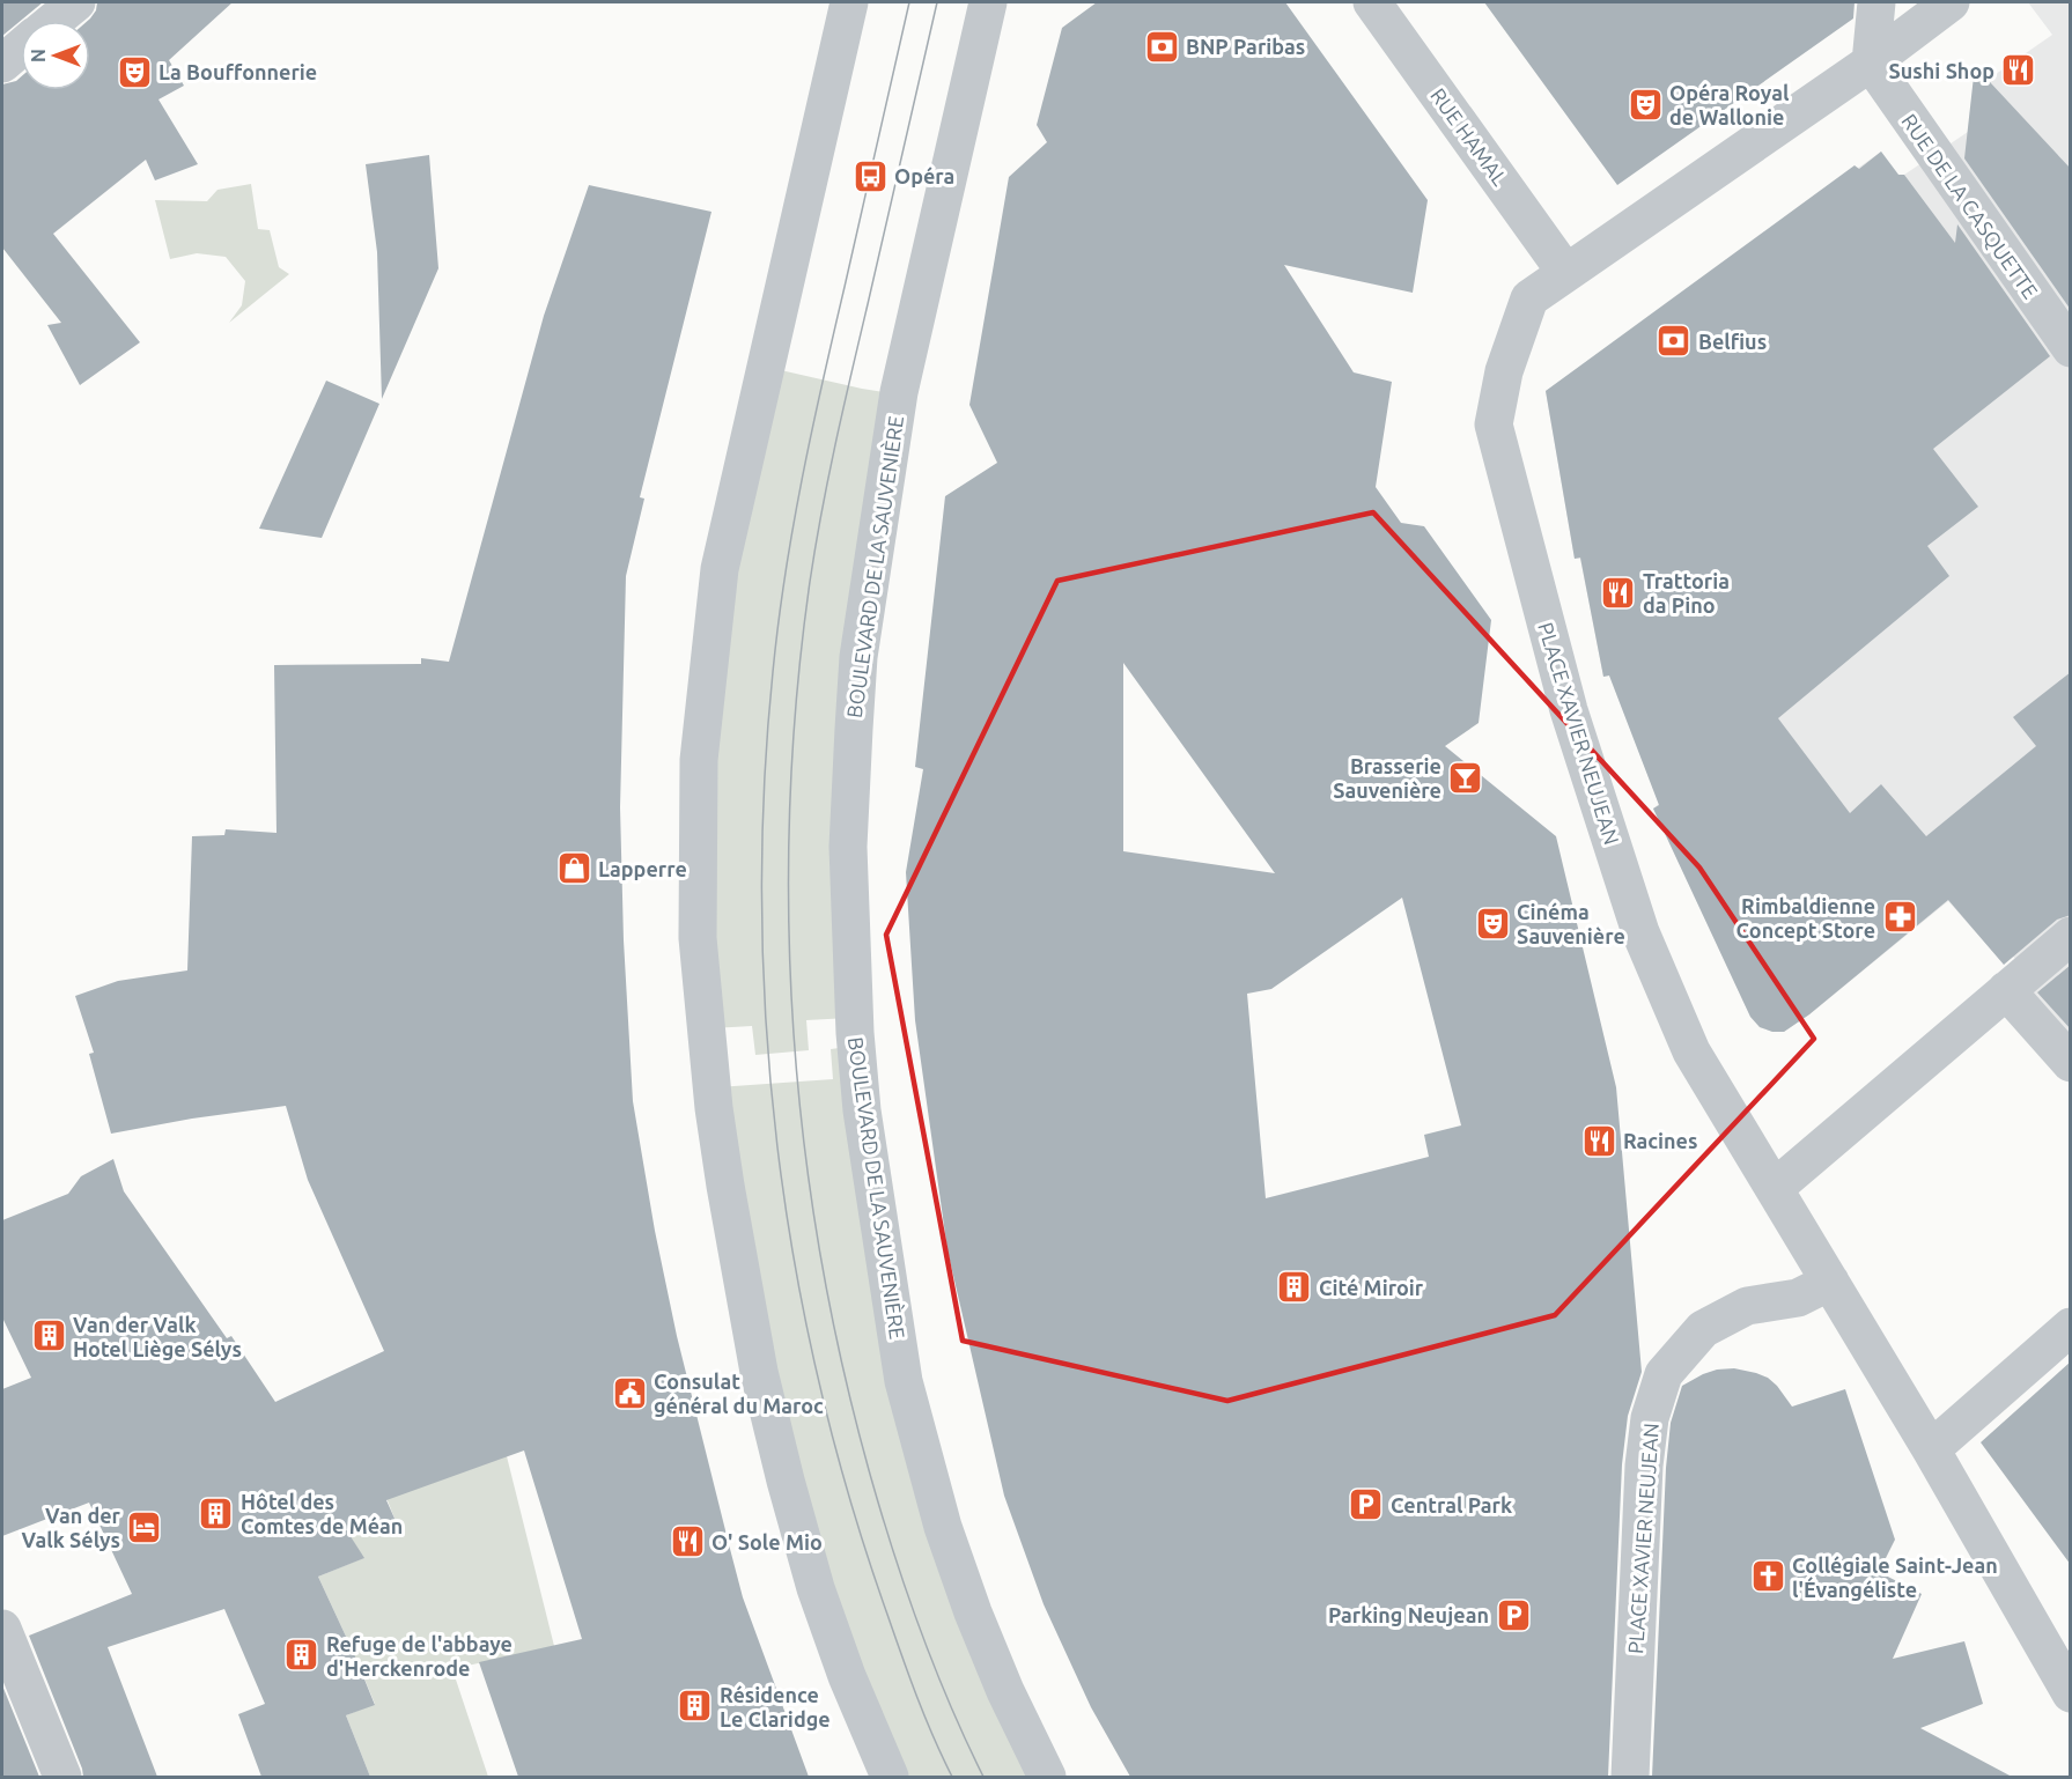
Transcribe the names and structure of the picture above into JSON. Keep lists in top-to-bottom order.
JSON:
{
  "streets": {
    "street": [
      "RUE HAMAL",
      "RUE DE LA CASQUETTE",
      "BOULEVARD DE LA SAUVENIÈRE",
      "PLACE XAVIER NEUJEAN"
    ]
  },
  "crossings": [
    ["RUE HAMAL", "PLACE XAVIER NEUJEAN"],
    ["RUE DE LA CASQUETTE", "PLACE XAVIER NEUJEAN"]
  ],
  "places": {
    "bank": ["BNP Paribas", "Belfius"],
    "restaurant": [
      "Sushi Shop",
      "Trattoria da Pino",
      "Racines",
      "O' Sole Mio"
    ],
    "theatre": ["La Bouffonnerie", "Opéra Royal de Wallonie", "Cinéma Sauvenière"],
    "bus stop": ["Opéra"],
    "bar": ["Brasserie Sauvenière"],
    "shop": ["Lapperre"],
    "pharmacy": ["Rimbaldienne Concept Store"],
    "building": [
      "Cité Miroir",
      "Van der Valk Hotel Liège Sélys",
      "Hôtel des Comtes de Méan",
      "Refuge de l'abbaye d'Herckenrode",
      "Résidence Le Claridge"
    ],
    "public building": ["Consulat général du Maroc"],
    "parking": ["Central Park", "Parking Neujean"],
    "hotel": ["Van der Valk Sélys"],
    "church": ["Collégiale Saint-Jean l'Évangéliste"]
  },
  "north": "left"
}
